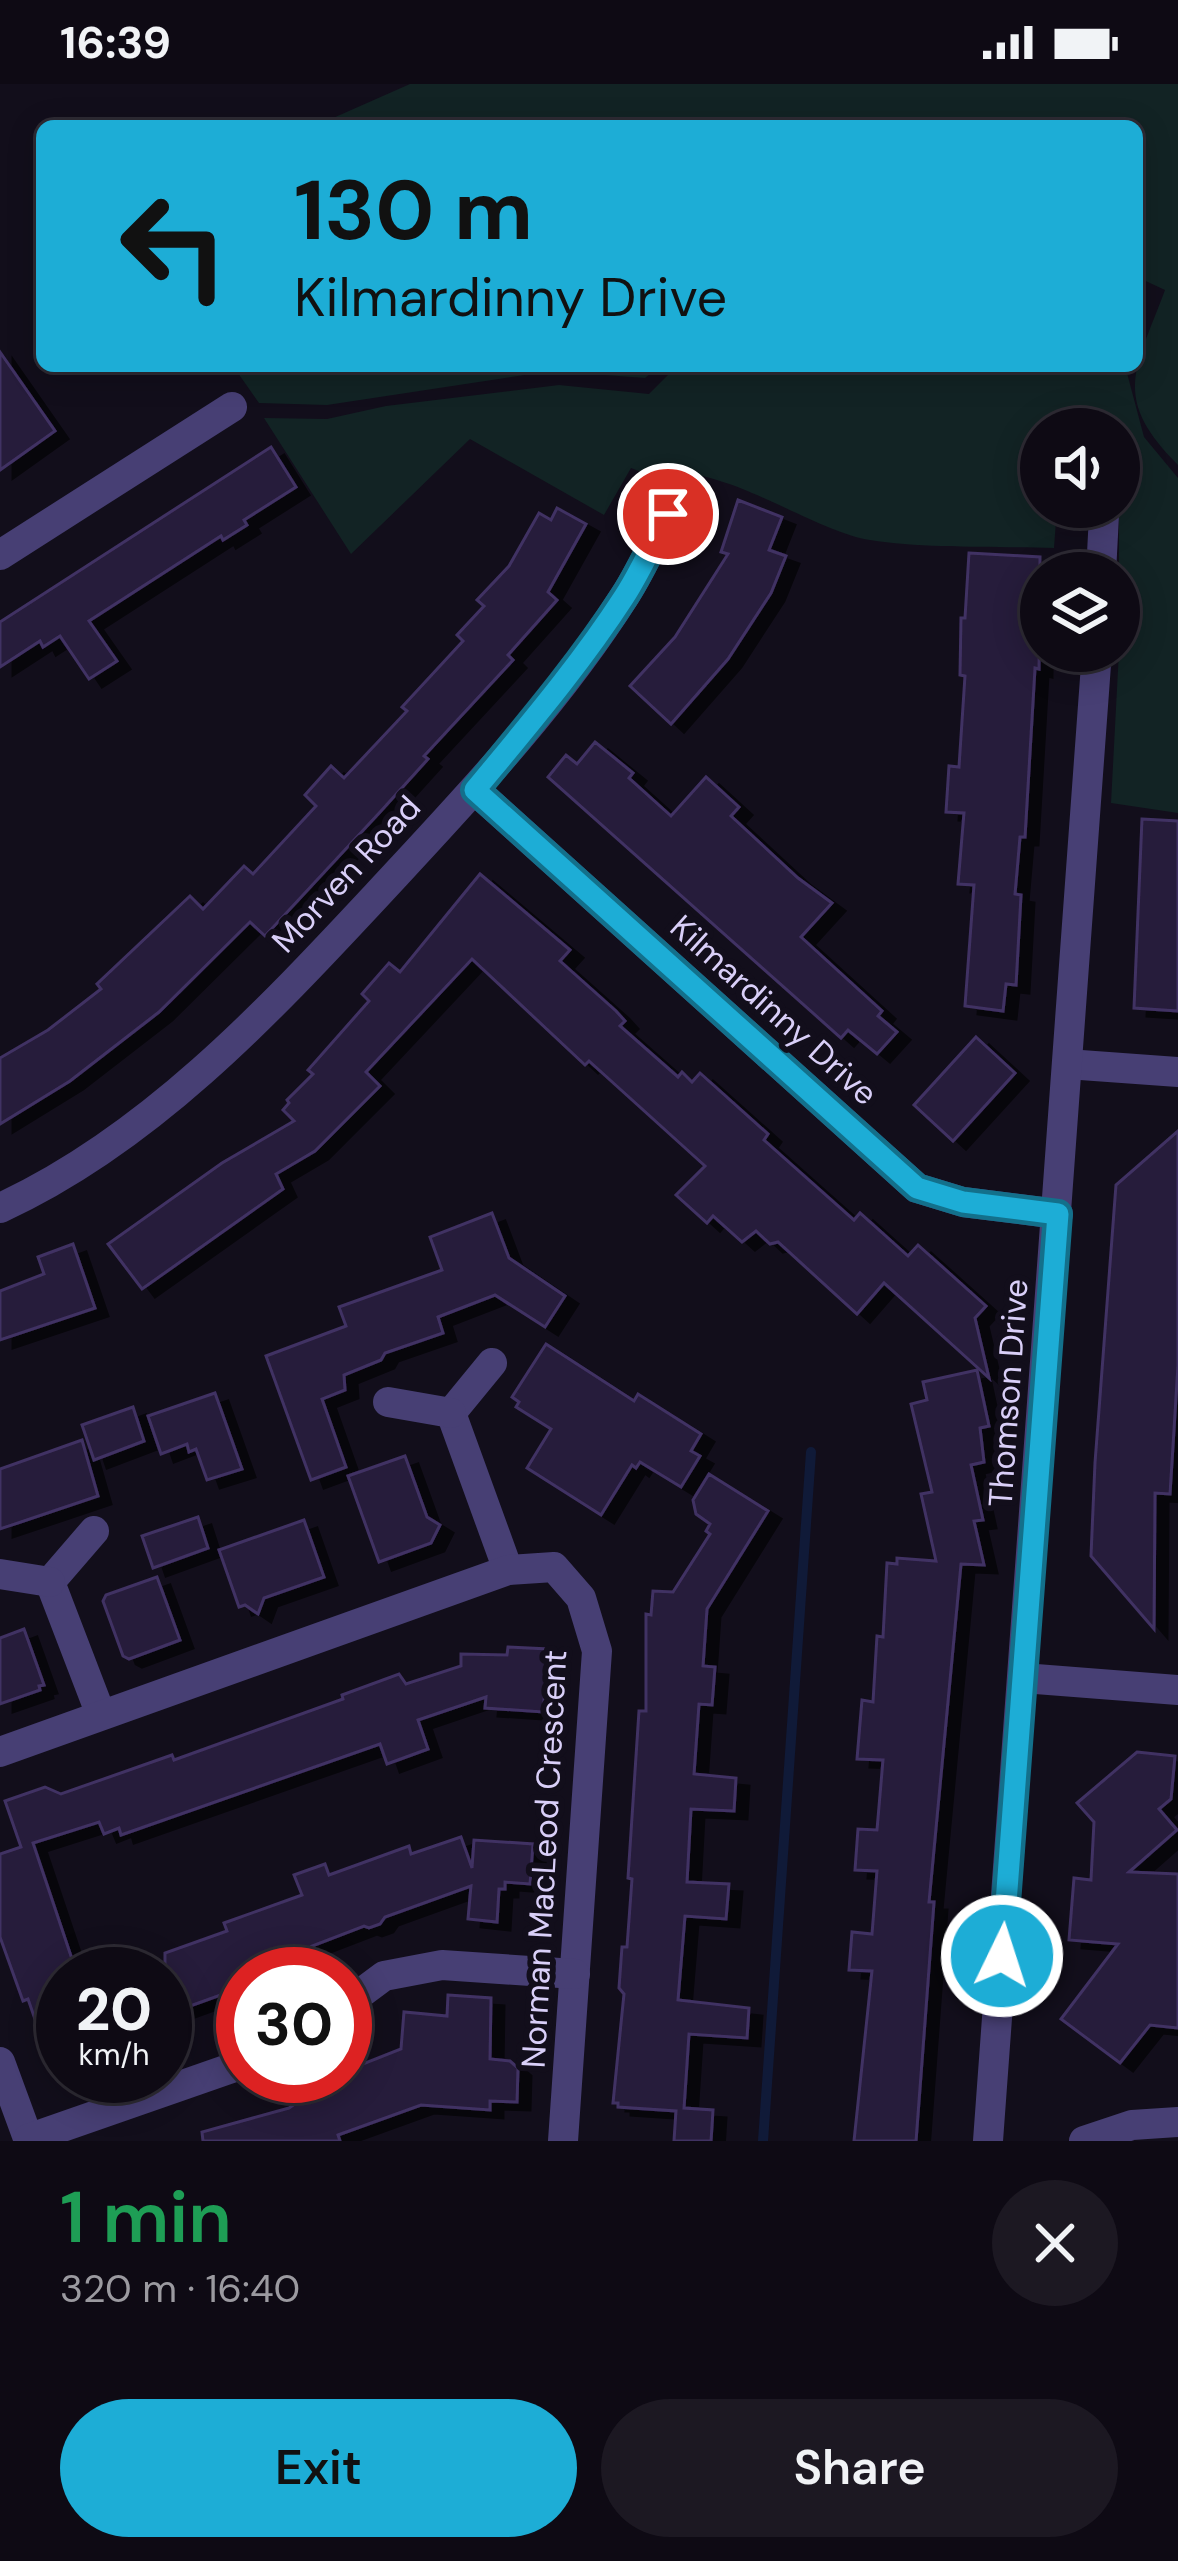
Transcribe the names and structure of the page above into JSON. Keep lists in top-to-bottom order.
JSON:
{
  "streets": {
    "street": [
      "Morven Road",
      "Kilmardinny Drive",
      "Thomson Drive",
      "Norman MacLeod Crescent"
    ]
  },
  "crossings": [
    ["Morven Road", "Kilmardinny Drive"],
    ["Kilmardinny Drive", "Thomson Drive"]
  ],
  "page": {
    "status": "16:39",
    "turn": ["130 m", "Kilmardinny Drive"],
    "speed": "20 km/h",
    "limit": "30",
    "heading": ["1 min", "320 m · 16:40"],
    "buttons": ["Exit", "Share"]
  }
}
